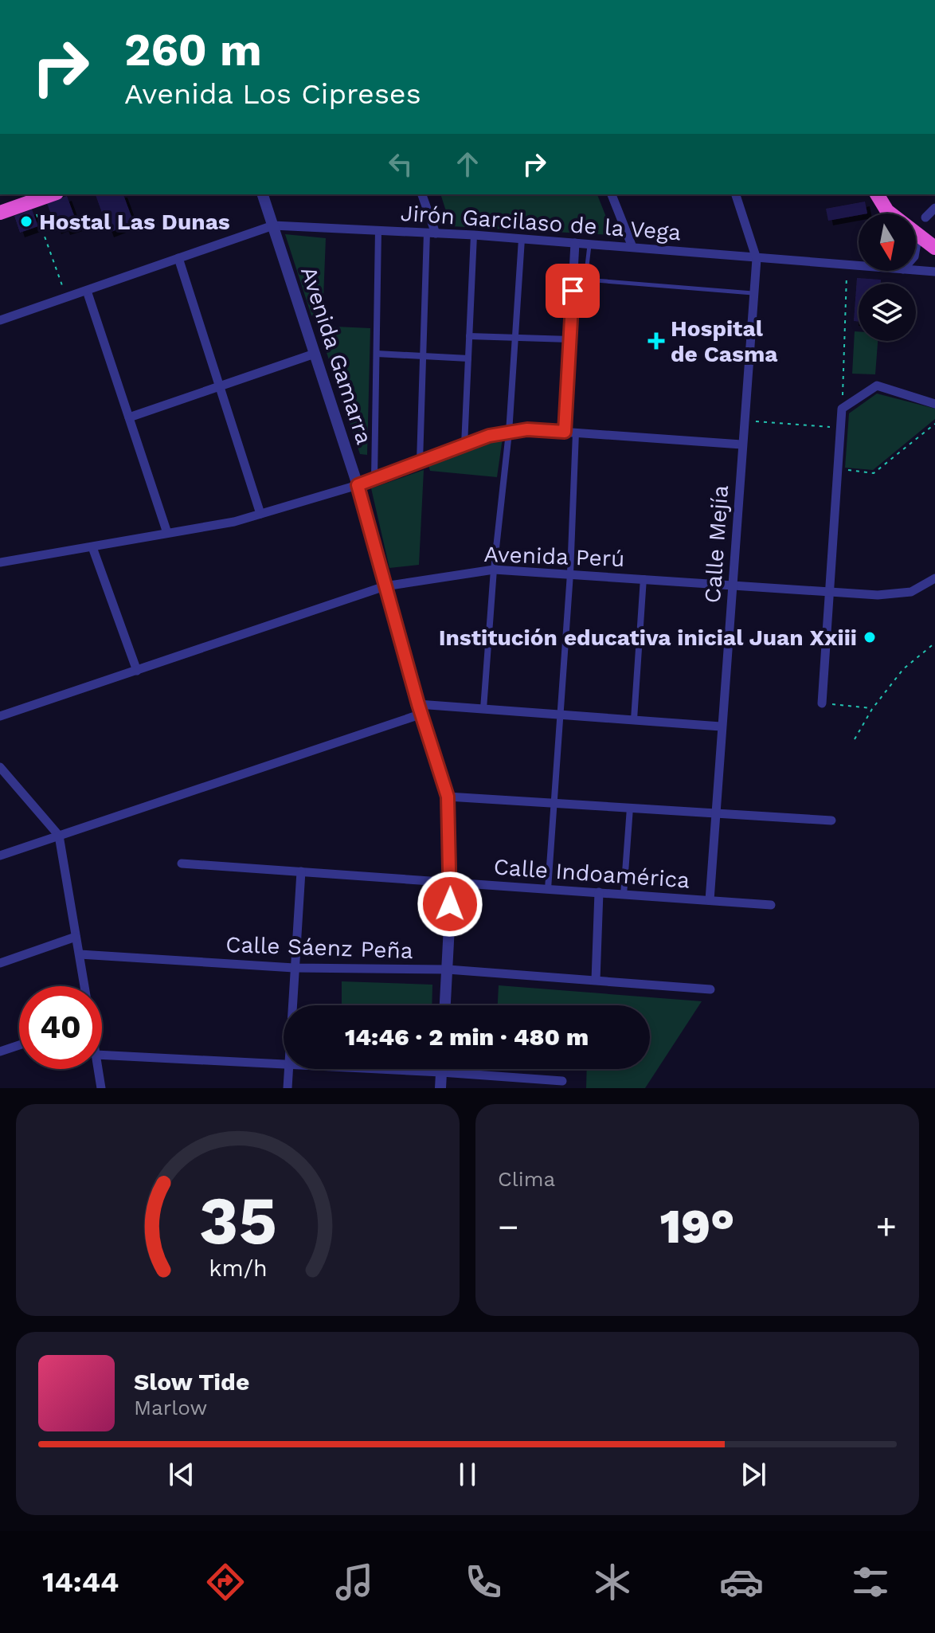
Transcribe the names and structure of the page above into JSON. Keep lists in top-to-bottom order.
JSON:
{
  "streets": {
    "street": [
      "Jirón Garcilaso de la Vega",
      "Avenida Gamarra",
      "Calle Mejía",
      "Avenida Perú",
      "Calle Indoamérica",
      "Calle Sáenz Peña"
    ]
  },
  "crossings": [
    ["Jirón Garcilaso de la Vega", "Avenida Gamarra"],
    ["Jirón Garcilaso de la Vega", "Calle Mejía"],
    ["Avenida Gamarra", "Avenida Perú"],
    ["Avenida Gamarra", "Calle Indoamérica"],
    ["Avenida Gamarra", "Calle Sáenz Peña"],
    ["Calle Mejía", "Avenida Perú"],
    ["Calle Mejía", "Calle Indoamérica"]
  ],
  "places": {
    "other": ["Hostal Las Dunas", "Institución educativa inicial Juan Xxiii"],
    "health": ["Hospital de Casma"]
  },
  "north": "bottom",
  "page": {
    "turn": ["260 m", "Avenida Los Cipreses"],
    "limit": "40",
    "trip": "14:46 · 2 min · 480 m",
    "tile": "Clima",
    "heat": ["−", "19°", "+"],
    "song": ["Slow Tide", "Marlow"],
    "tabs": "14:44",
    "gauge": ["35", "km/h"]
  }
}
